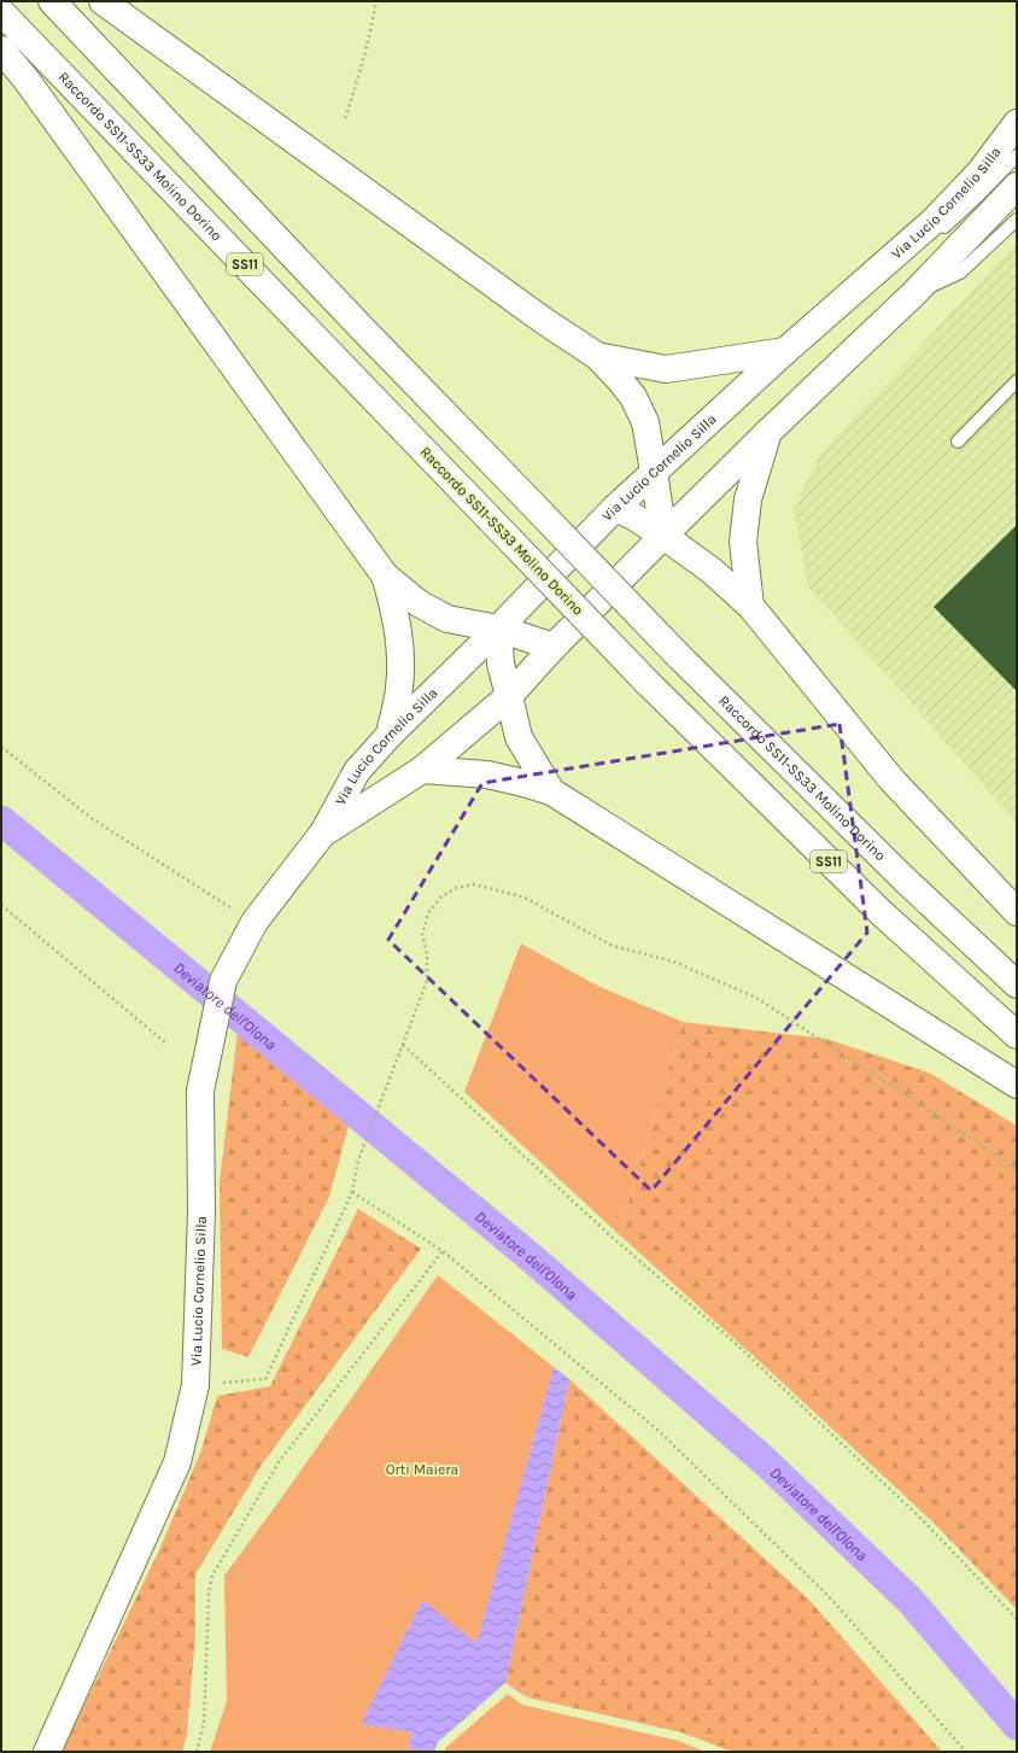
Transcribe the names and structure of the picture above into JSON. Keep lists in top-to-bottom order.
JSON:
{
  "streets": {
    "main road": ["Raccordo SS11-SS33 Molino Dorino", "Via Lucio Cornelio Silla", "SS11"]
  },
  "water": ["Deviatore dell'Olona"],
  "parks": ["Orti Maiera"]
}
